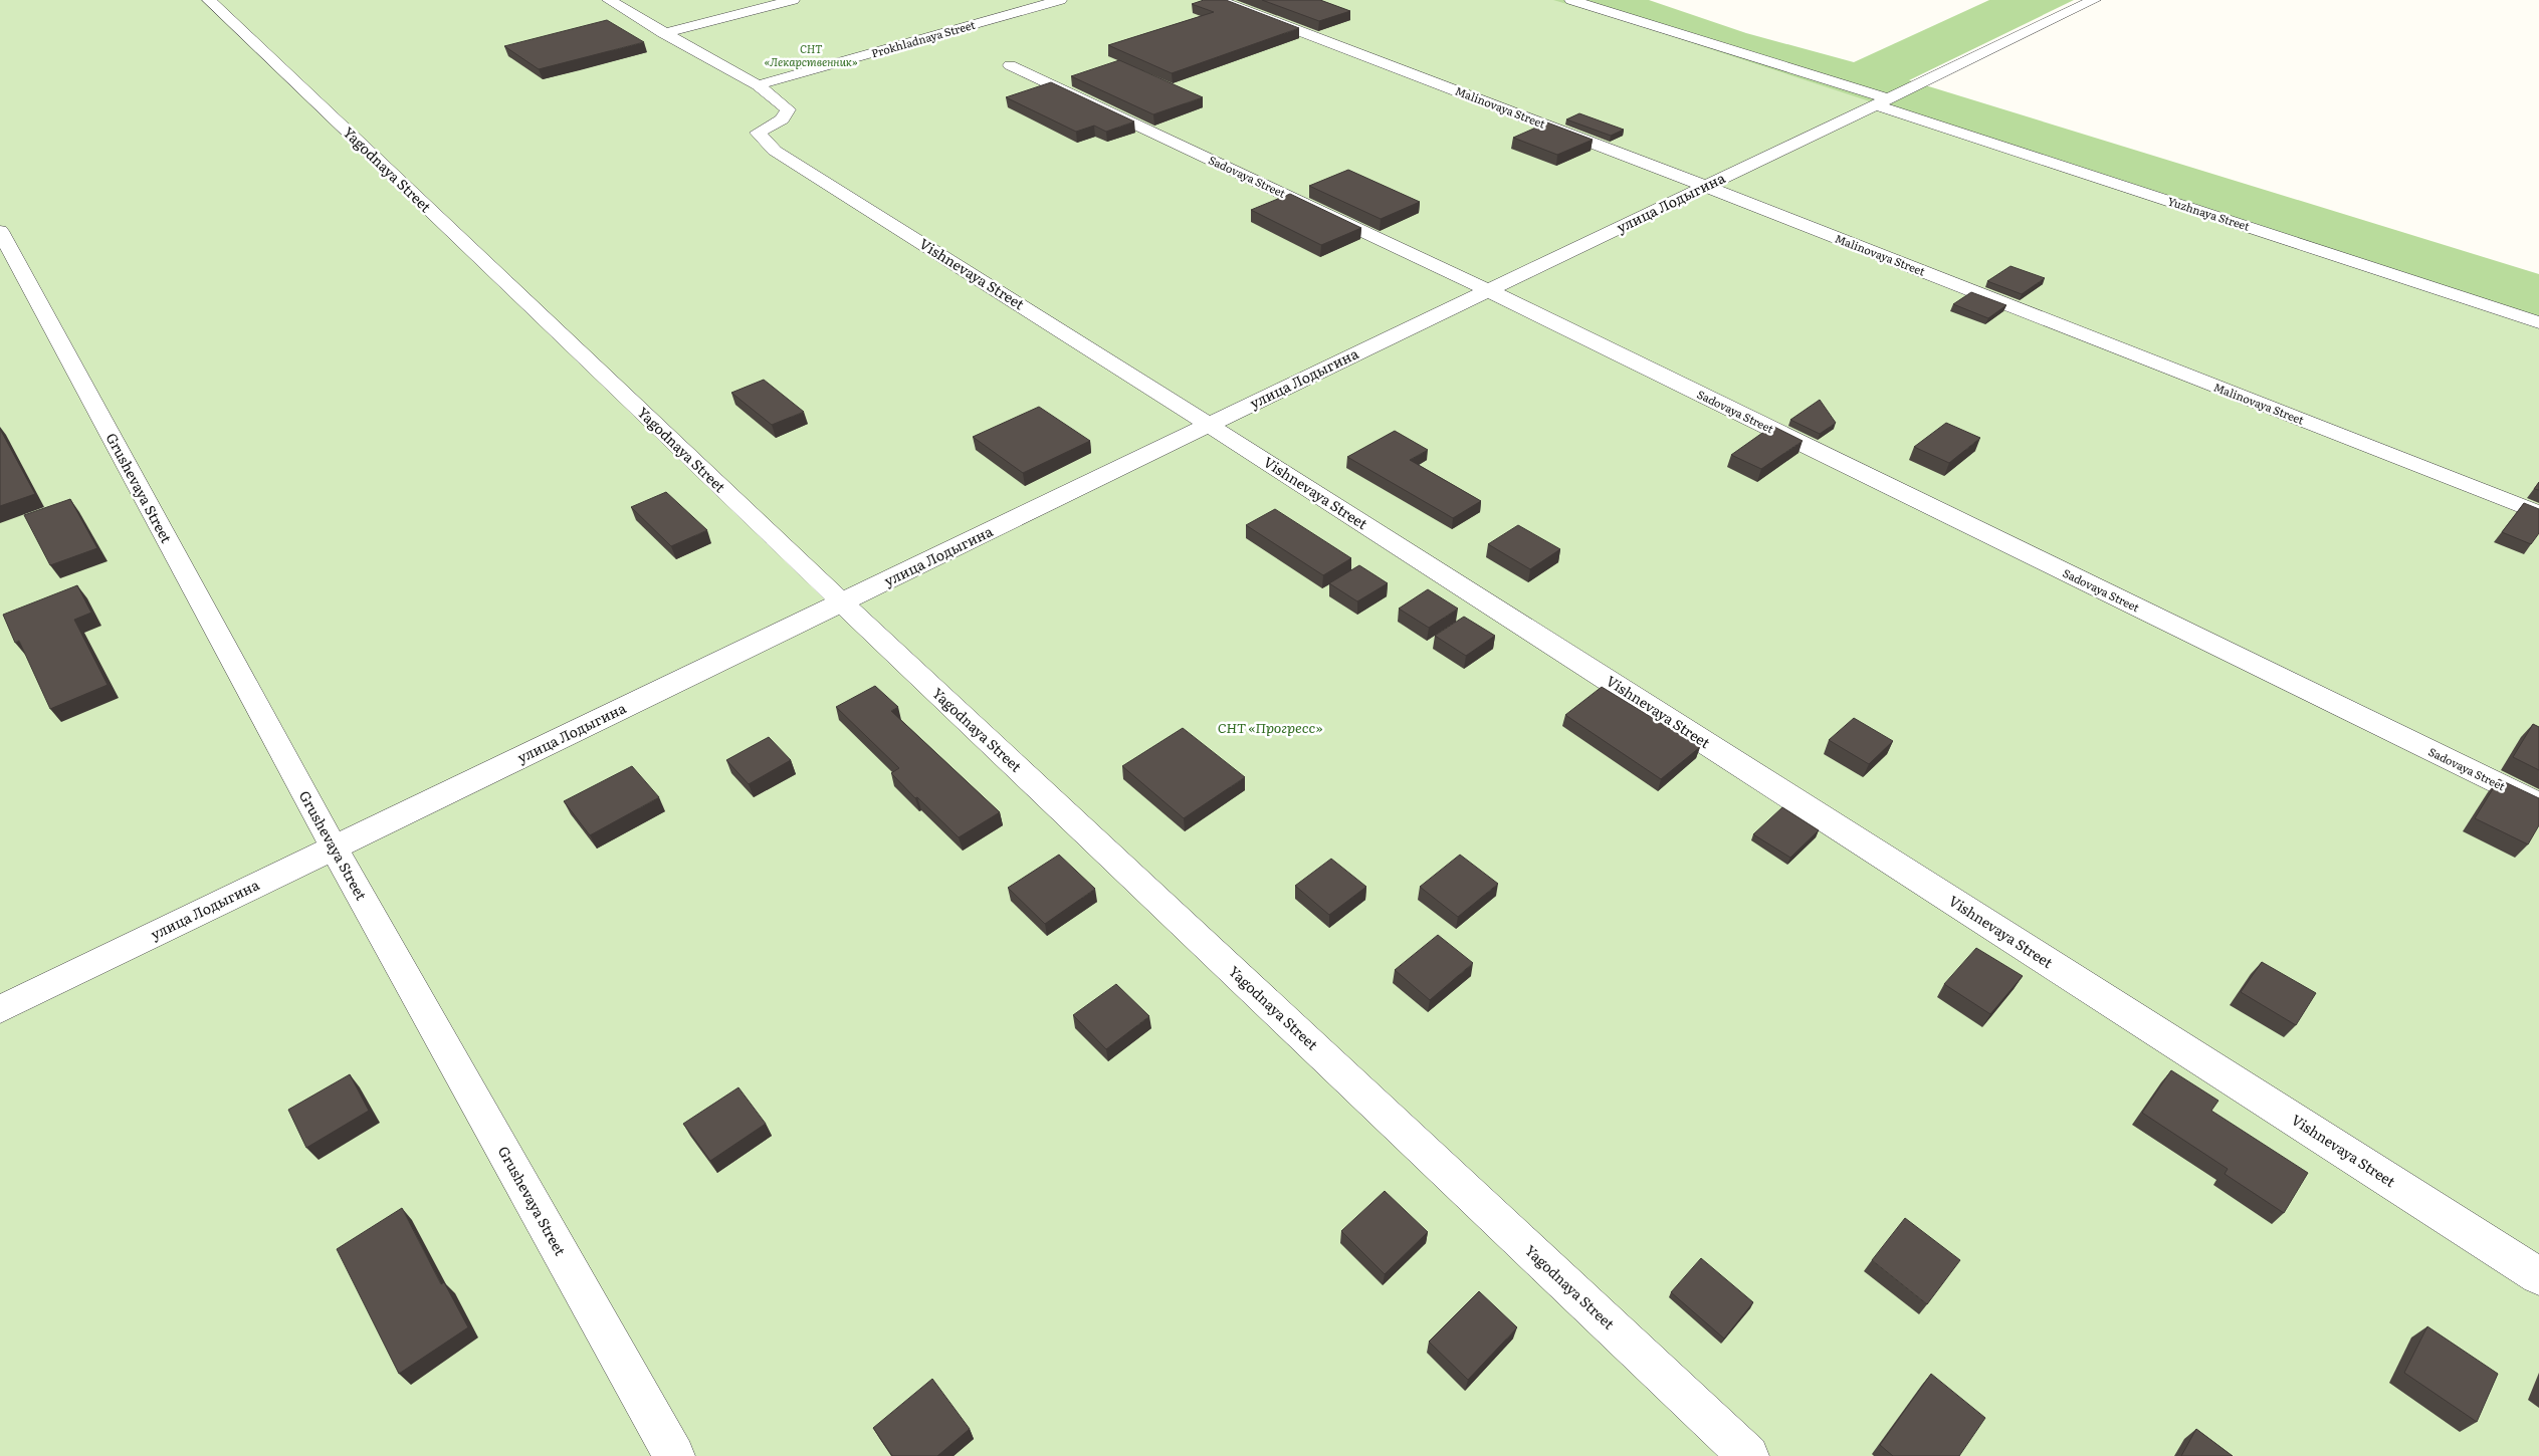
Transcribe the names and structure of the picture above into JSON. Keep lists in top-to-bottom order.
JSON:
{
  "streets": {
    "street": [
      "Prokhladnaya Street",
      "Malinovaya Street",
      "Yagodnaya Street",
      "Sadovaya Street",
      "улица Лодыгина",
      "Yuzhnaya Street",
      "Vishnevaya Street",
      "Grushevaya Street"
    ]
  },
  "crossings": [
    ["Prokhladnaya Street", "Vishnevaya Street"],
    ["Malinovaya Street", "улица Лодыгина"],
    ["Yagodnaya Street", "улица Лодыгина"],
    ["Sadovaya Street", "улица Лодыгина"],
    ["улица Лодыгина", "Yuzhnaya Street"],
    ["улица Лодыгина", "Vishnevaya Street"],
    ["улица Лодыгина", "Grushevaya Street"]
  ],
  "parks": ["СНТ «Лекарственник»", "СНТ «Прогресс»"]
}
